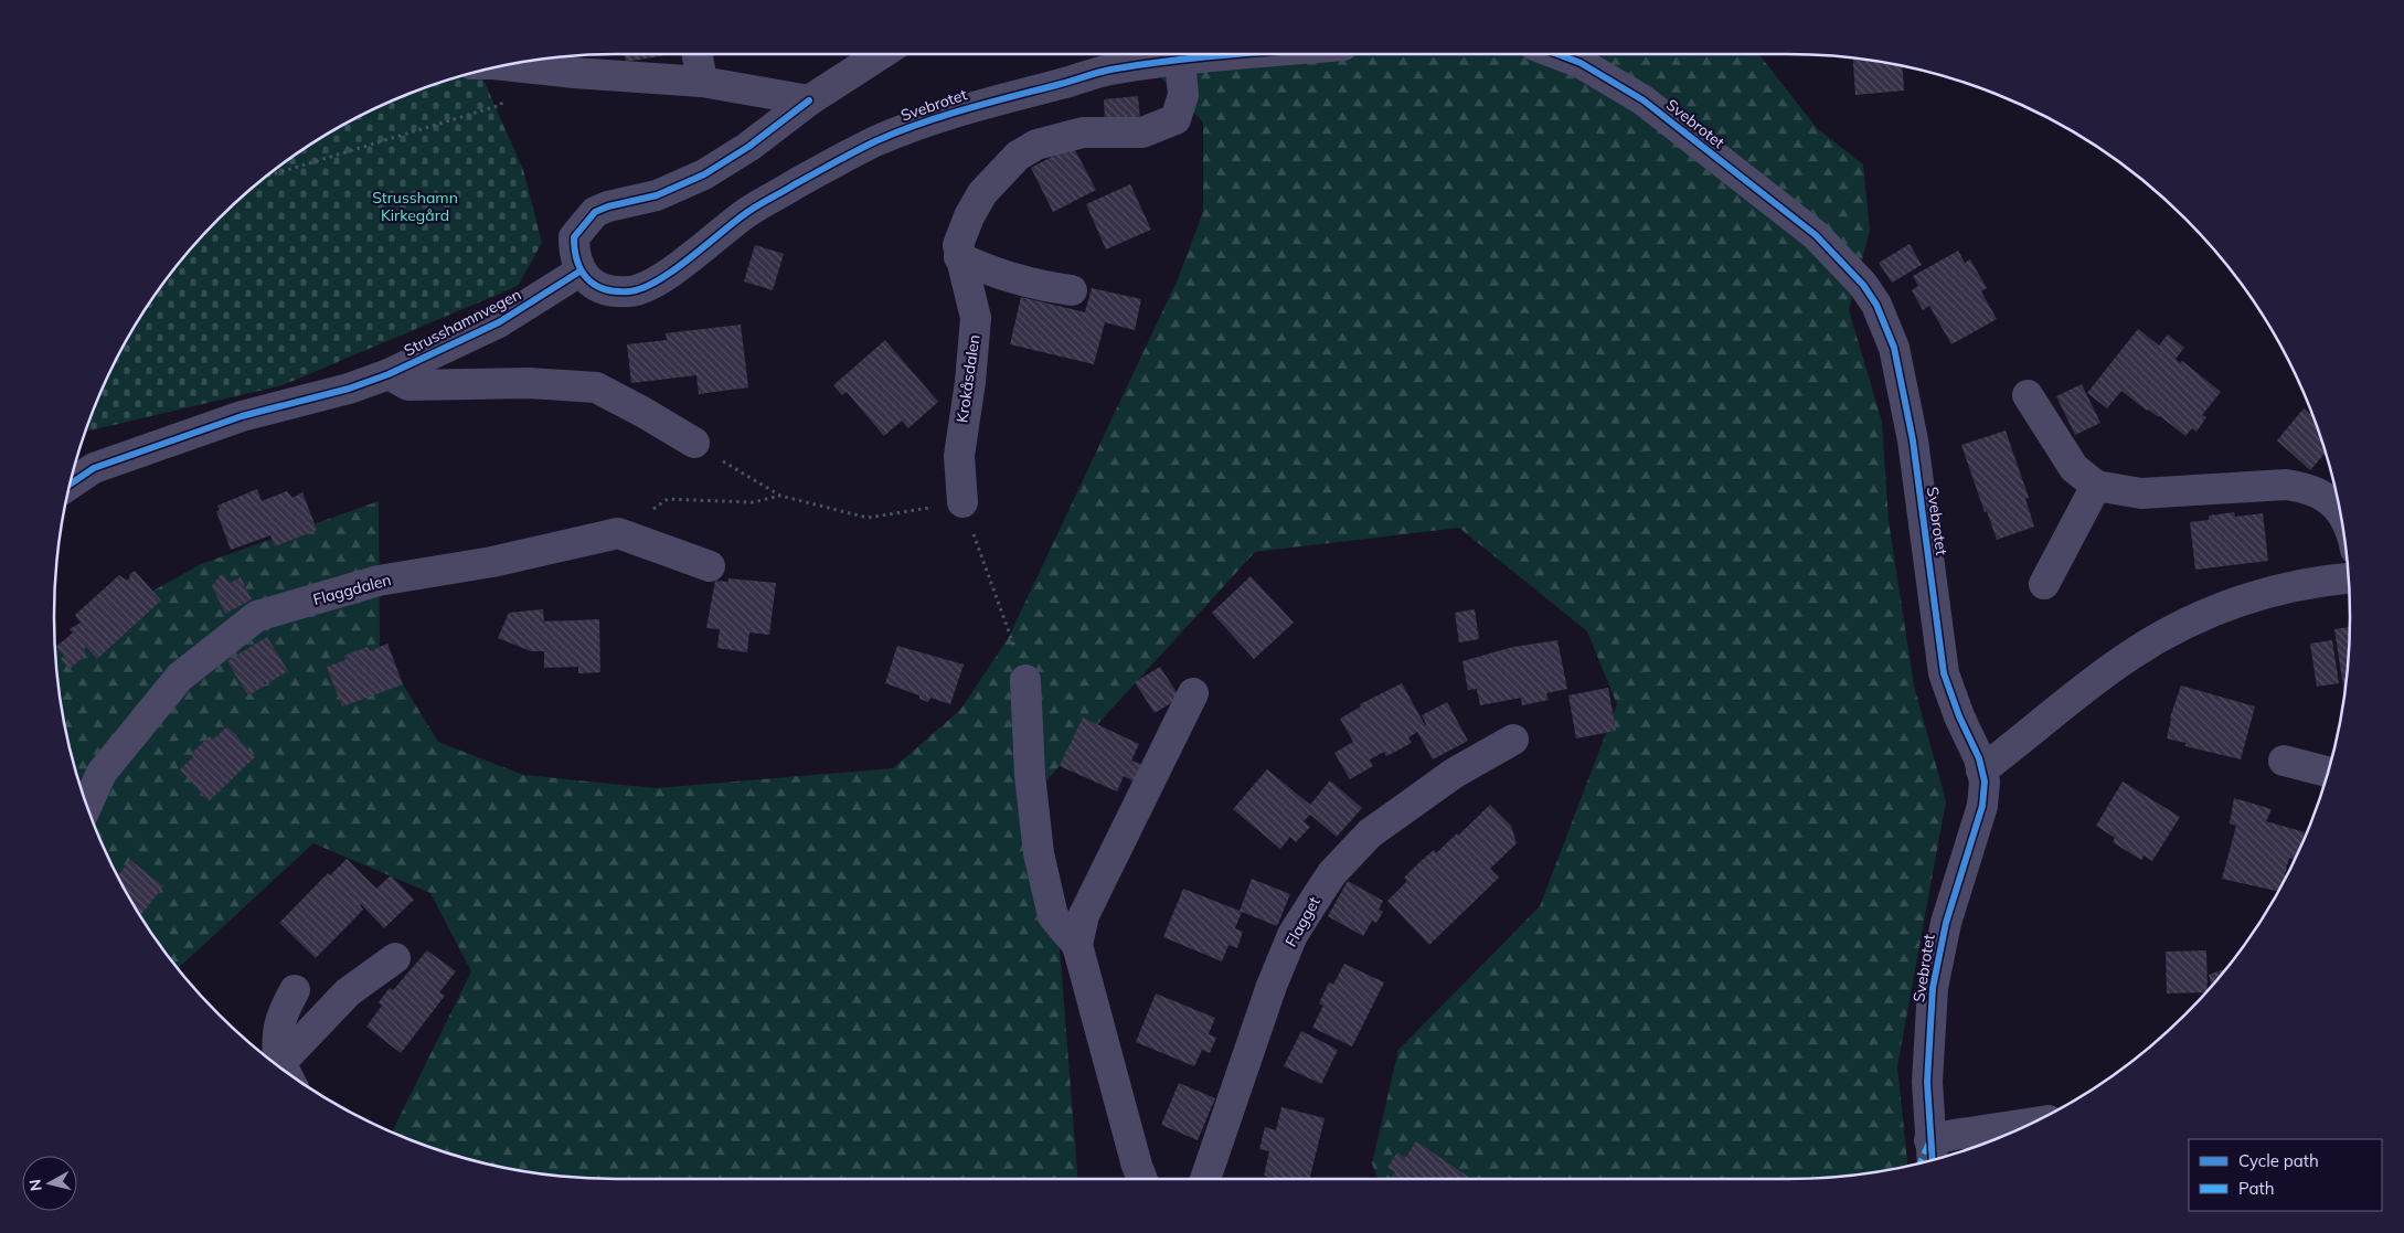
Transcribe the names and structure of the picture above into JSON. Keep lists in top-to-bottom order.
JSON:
{
  "streets": {
    "street": [
      "Svebrotet",
      "Strusshamnvegen",
      "Krokåsdalen",
      "Flaggdalen",
      "Flagget"
    ]
  },
  "crossings": [
    ["Svebrotet", "Strusshamnvegen"],
    ["Svebrotet", "Krokåsdalen"]
  ],
  "parks": ["Strusshamn Kirkegård"],
  "legend": ["Cycle path", "Path"],
  "north": "left"
}
